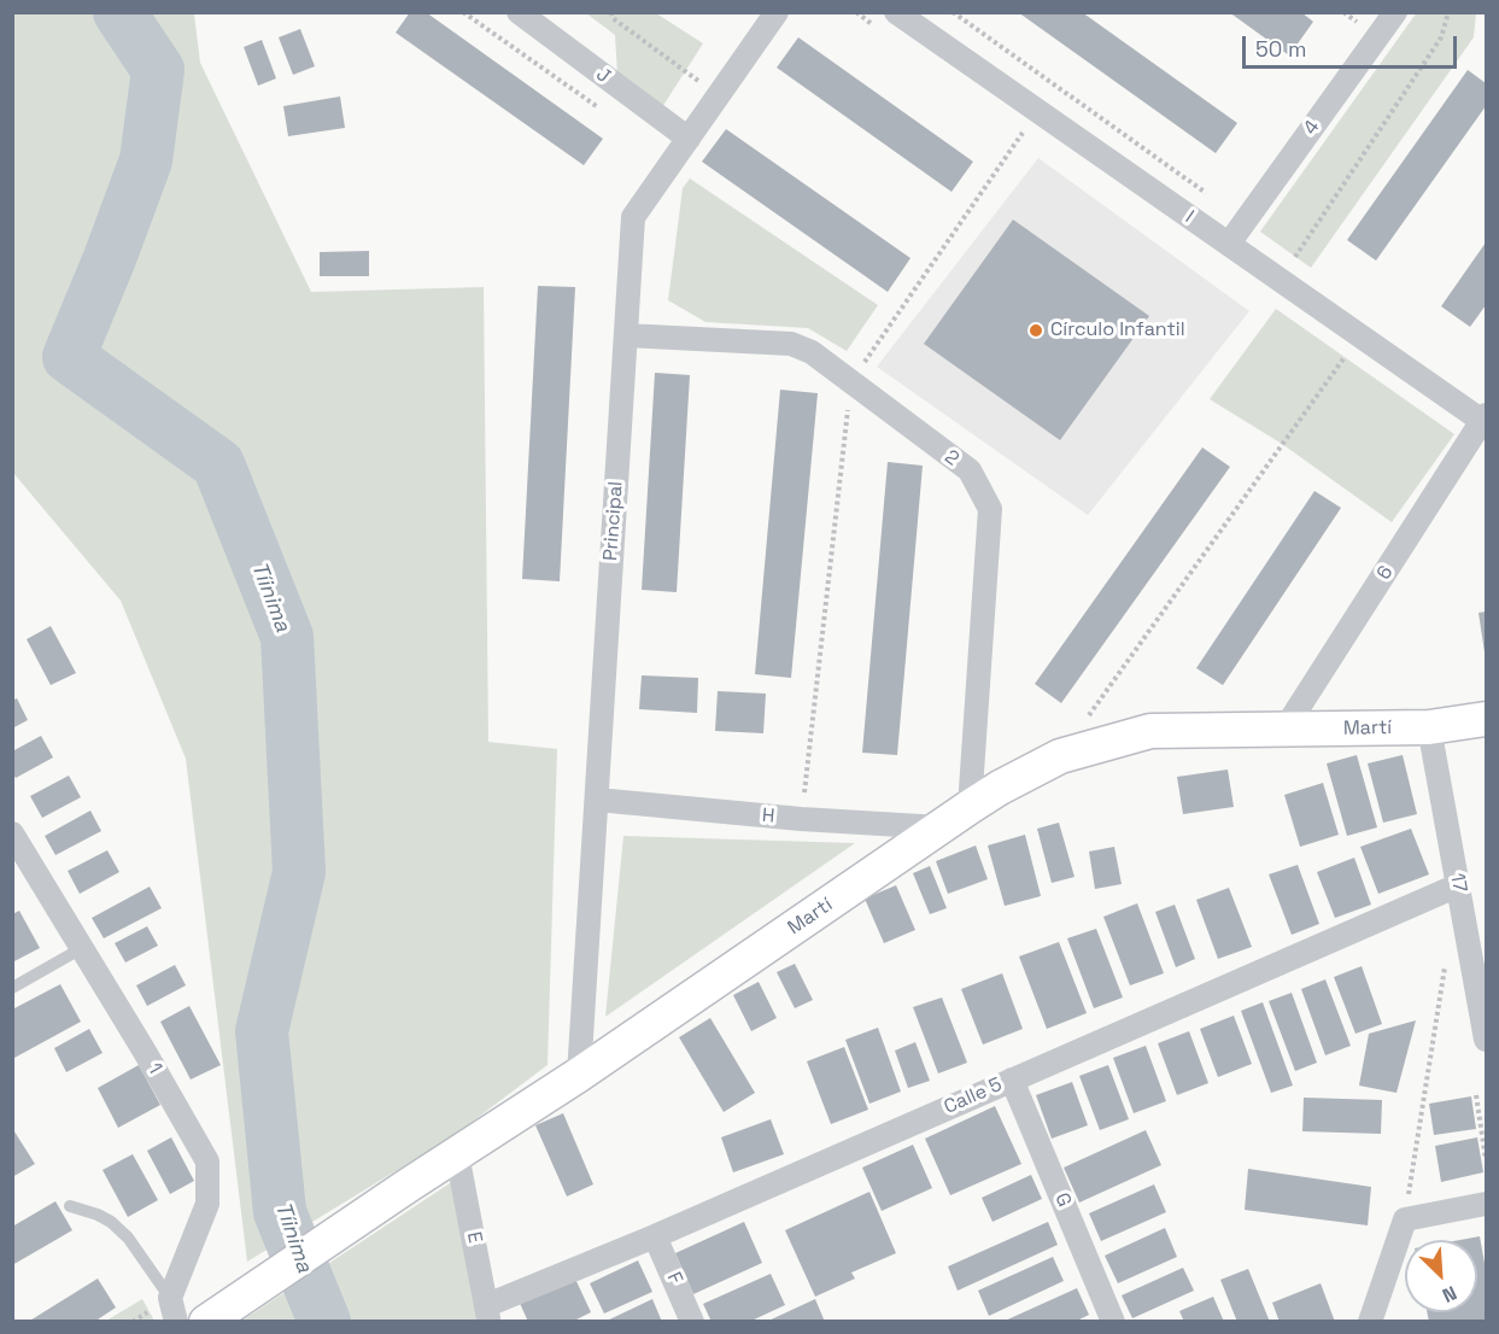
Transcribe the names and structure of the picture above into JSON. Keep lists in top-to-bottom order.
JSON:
{
  "streets": {
    "street": [
      "J",
      "4",
      "I",
      "2",
      "Principal",
      "6",
      "Martí",
      "H",
      "17",
      "1",
      "Calle 5",
      "G",
      "E",
      "F"
    ]
  },
  "crossings": [
    ["J", "Principal"],
    ["4", "I"],
    ["I", "6"],
    ["2", "Principal"],
    ["2", "Martí"],
    ["Principal", "Martí"],
    ["Principal", "H"],
    ["6", "Martí"],
    ["Martí", "H"],
    ["Martí", "17"],
    ["Martí", "E"],
    ["17", "Calle 5"],
    ["Calle 5", "G"],
    ["Calle 5", "E"],
    ["Calle 5", "F"]
  ],
  "water": ["Tíinima"],
  "places": ["Círculo Infantil"],
  "scale_bar": "50 m",
  "north": "bottom right"
}
